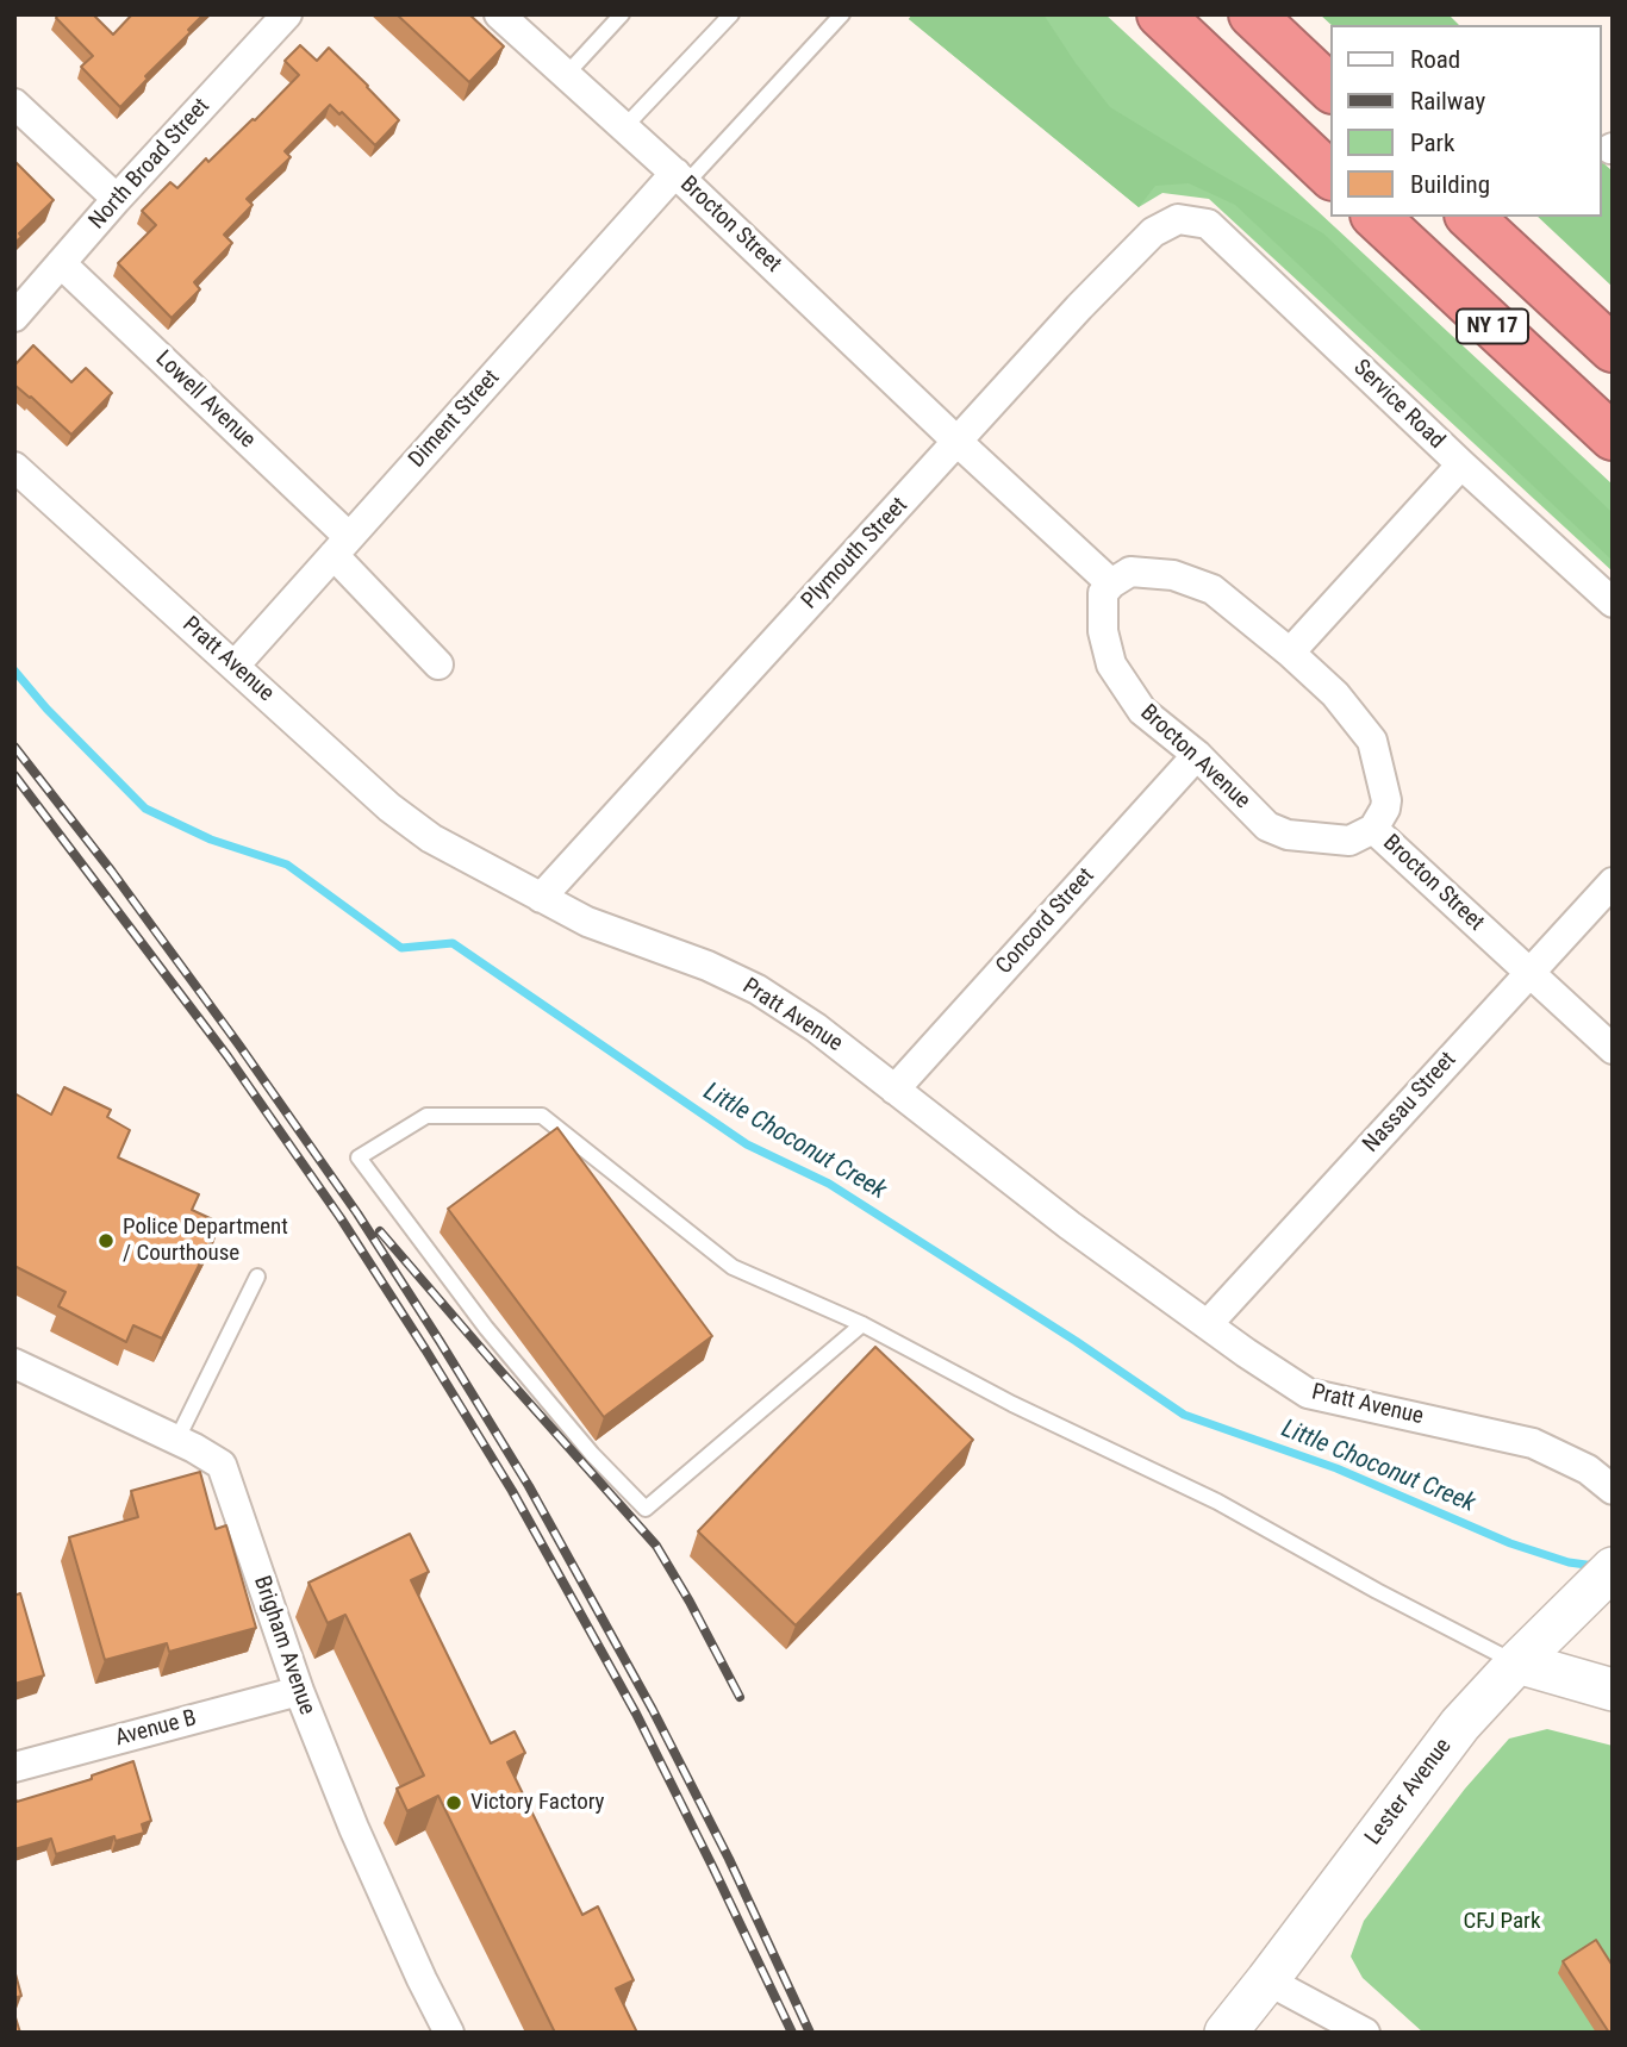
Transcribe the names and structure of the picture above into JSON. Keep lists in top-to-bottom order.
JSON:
{
  "streets": {
    "highway": ["NY 17"],
    "street": [
      "North Broad Street",
      "Brocton Street",
      "Lowell Avenue",
      "Service Road",
      "Diment Street",
      "Plymouth Street",
      "Pratt Avenue",
      "Brocton Avenue",
      "Concord Street",
      "Nassau Street",
      "Brigham Avenue",
      "Avenue B",
      "Lester Avenue"
    ]
  },
  "crossings": [
    ["North Broad Street", "Lowell Avenue"],
    ["Brocton Street", "Diment Street"],
    ["Brocton Street", "Plymouth Street"],
    ["Brocton Street", "Brocton Avenue"],
    ["Brocton Street", "Nassau Street"],
    ["Lowell Avenue", "Diment Street"],
    ["Service Road", "Plymouth Street"],
    ["Diment Street", "Pratt Avenue"],
    ["Plymouth Street", "Pratt Avenue"],
    ["Pratt Avenue", "Concord Street"],
    ["Pratt Avenue", "Nassau Street"],
    ["Brocton Avenue", "Concord Street"],
    ["Brigham Avenue", "Avenue B"]
  ],
  "water": ["Little Choconut Creek"],
  "parks": ["CFJ Park"],
  "places": ["Police Department / Courthouse", "Victory Factory"],
  "legend": [
    "Road",
    "Railway",
    "Park",
    "Building"
  ]
}
